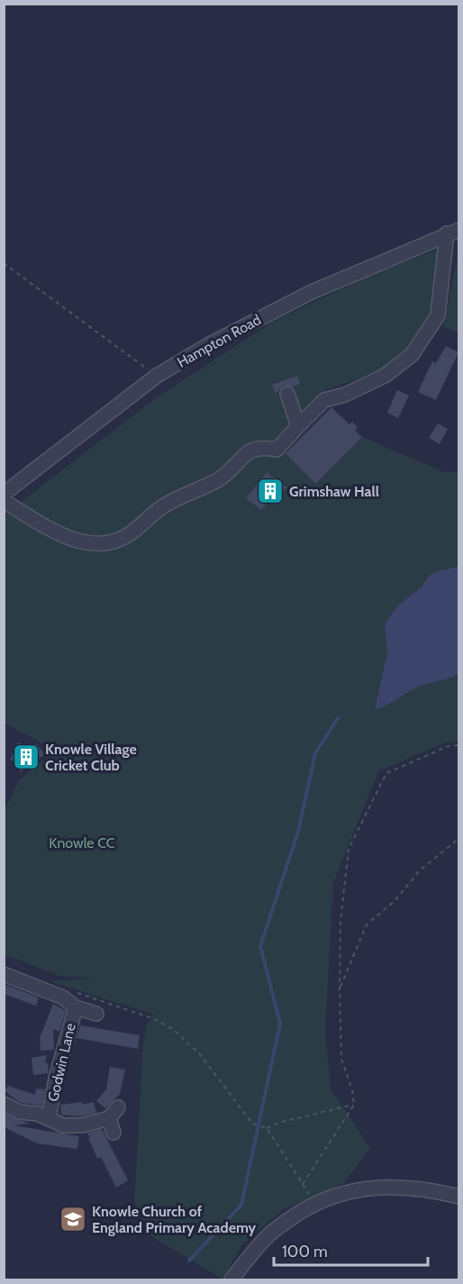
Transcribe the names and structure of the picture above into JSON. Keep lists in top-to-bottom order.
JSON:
{
  "streets": {
    "street": ["Hampton Road", "Godwin Lane"]
  },
  "parks": ["Knowle CC"],
  "places": {
    "building": ["Grimshaw Hall", "Knowle Village Cricket Club"],
    "school or university": ["Knowle Church of England Primary Academy"]
  },
  "scale_bar": "100 m"
}
